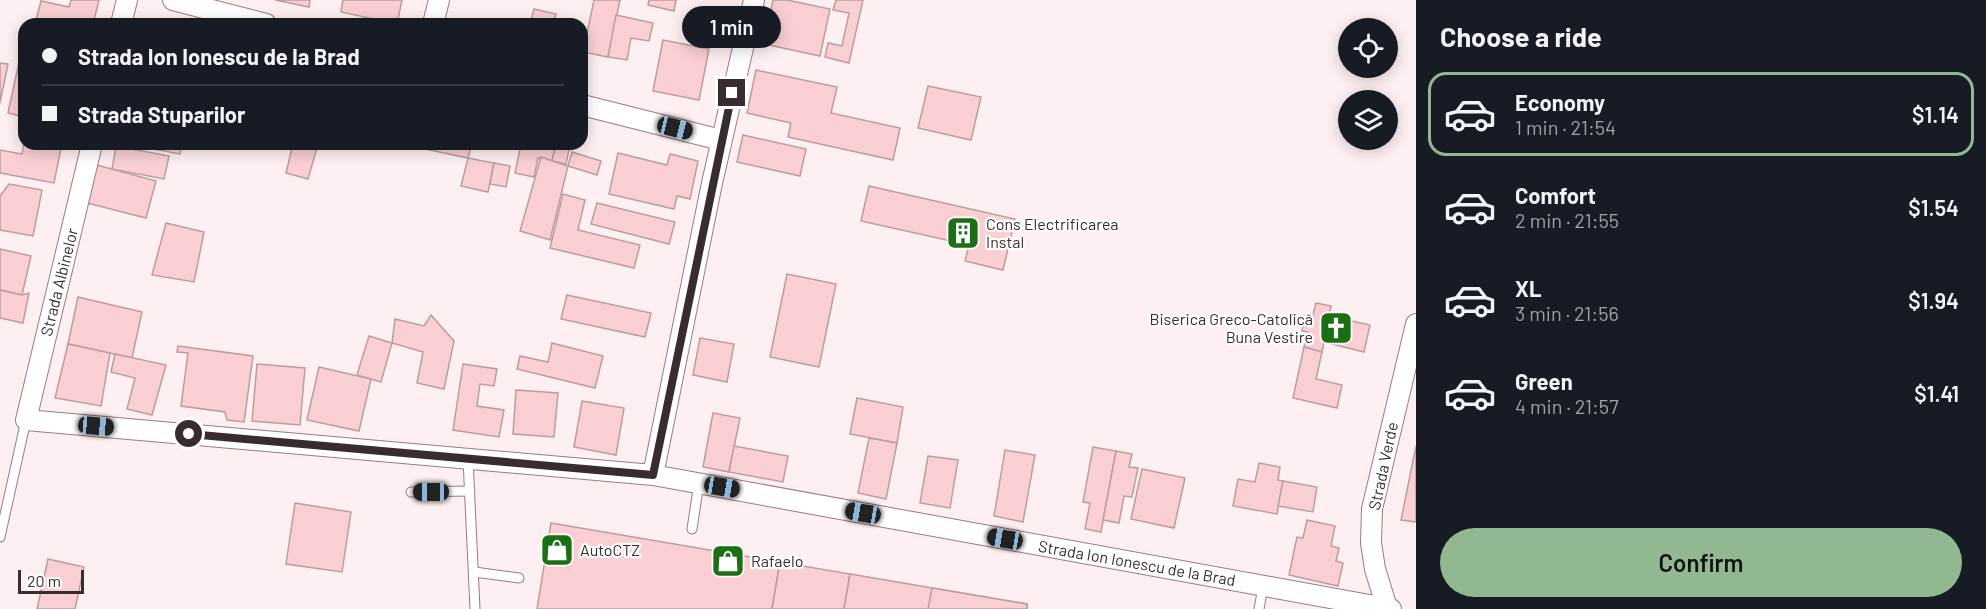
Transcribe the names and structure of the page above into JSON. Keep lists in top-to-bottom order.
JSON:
{
  "streets": {
    "street": ["Strada Albinelor", "Strada Verde", "Strada Ion Ionescu de la Brad"]
  },
  "crossings": [
    ["Strada Albinelor", "Strada Ion Ionescu de la Brad"],
    ["Strada Verde", "Strada Ion Ionescu de la Brad"]
  ],
  "places": {
    "building": ["Cons Electrificarea Instal"],
    "church": ["Biserica Greco-Catolică Buna Vestire"],
    "shop": ["AutoCTZ", "Rafaelo"]
  },
  "scale_bar": "20 m",
  "page": {
    "heading": "Choose a ride",
    "bubble": "1 min",
    "banner": ["Strada Ion Ionescu de la Brad", "Strada Stuparilor"],
    "list": [
      {
        "name": "Economy",
        "note": "1 min · 21:54",
        "value": "$1.14"
      },
      {
        "name": "Comfort",
        "note": "2 min · 21:55",
        "value": "$1.54"
      },
      {
        "name": "XL",
        "note": "3 min · 21:56",
        "value": "$1.94"
      },
      {
        "name": "Green",
        "note": "4 min · 21:57",
        "value": "$1.41"
      }
    ],
    "buttons": "Confirm",
    "scale": "20 m"
  }
}
